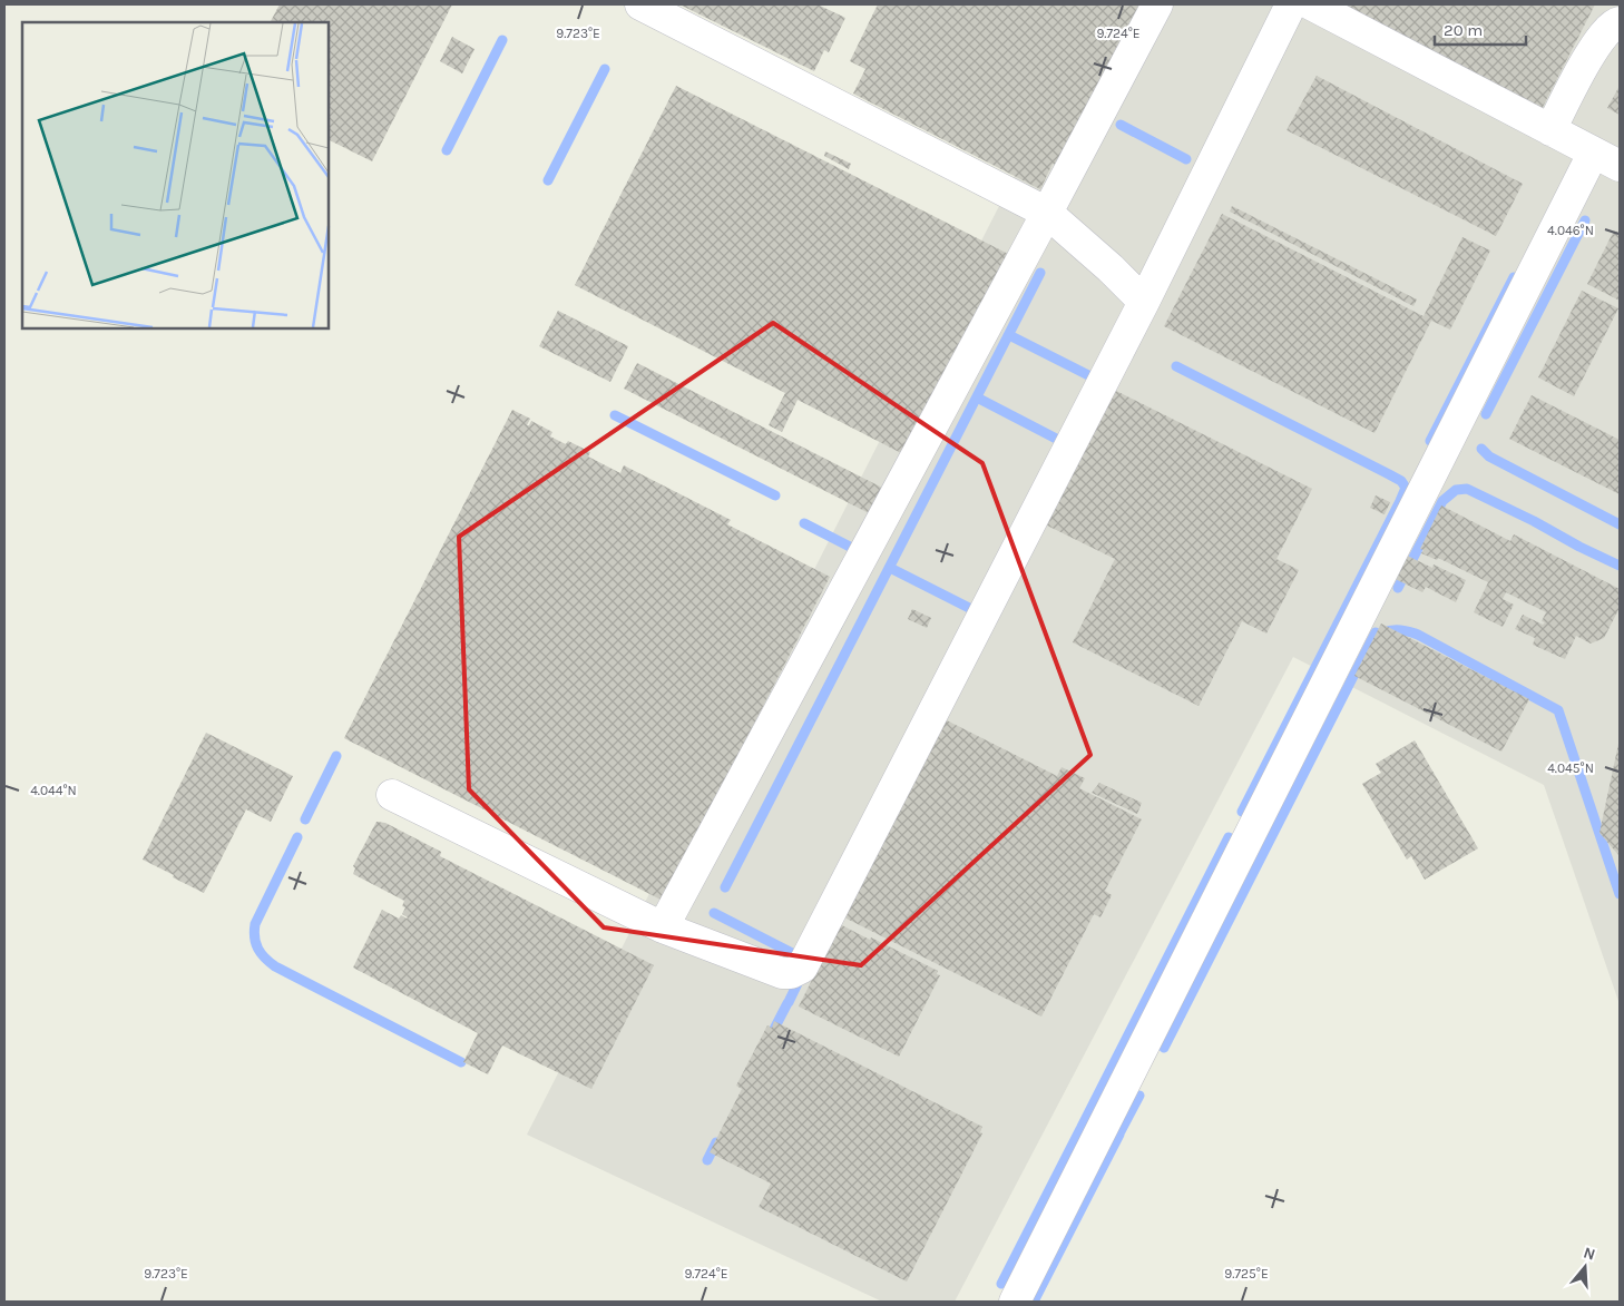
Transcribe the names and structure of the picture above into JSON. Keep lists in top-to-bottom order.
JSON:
{
  "scale_bar": "20 m",
  "north": "top",
  "coordinates": [
    "9.723°E",
    "9.724°E",
    "4.046°N",
    "4.045°N",
    "4.044°N",
    "9.725°E"
  ]
}
